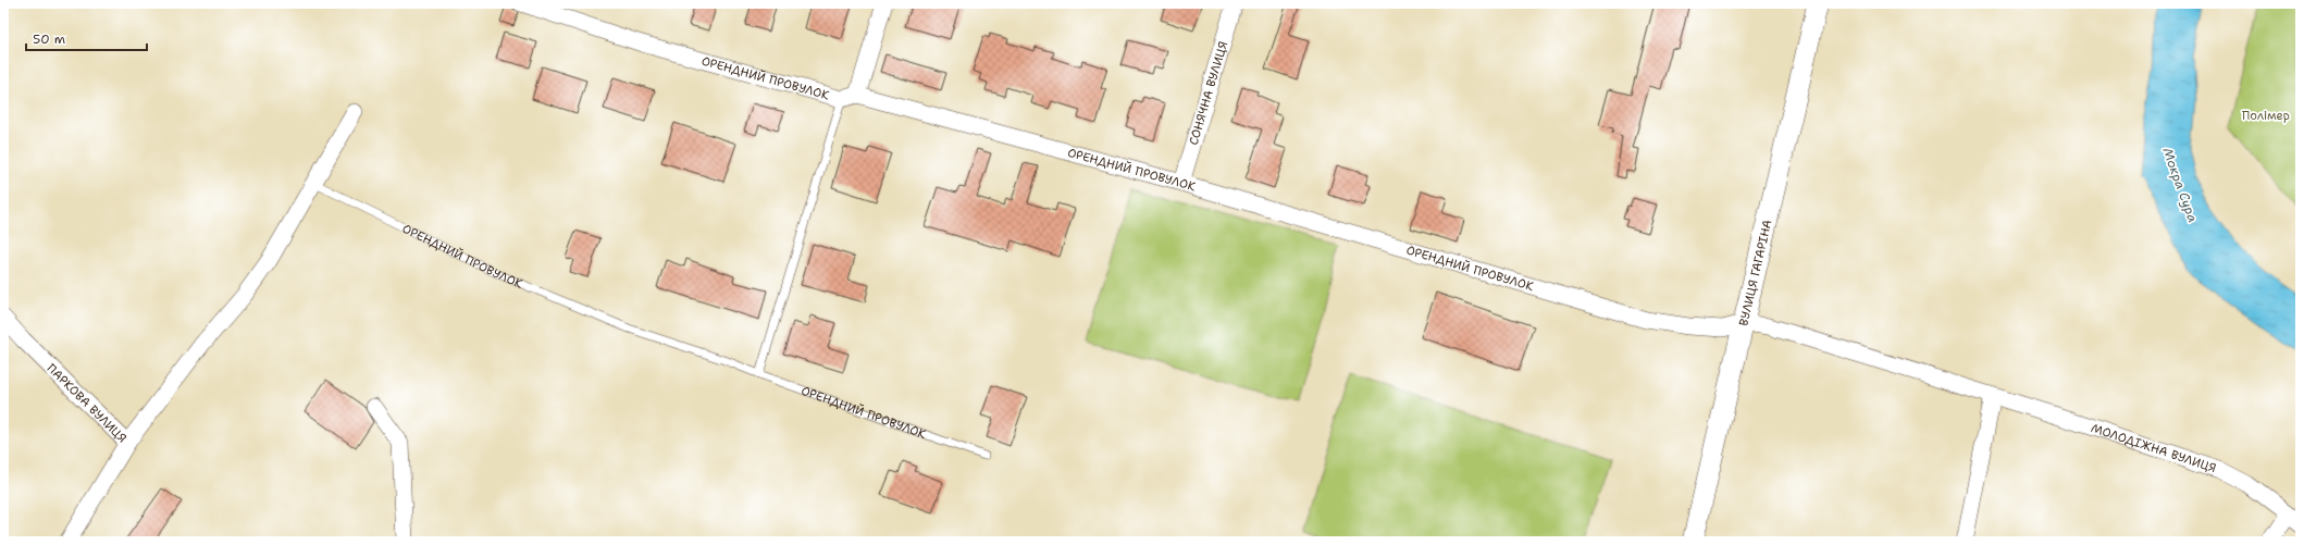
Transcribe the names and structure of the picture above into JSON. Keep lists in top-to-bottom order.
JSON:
{
  "streets": {
    "street": [
      "ОРЕНДНИЙ ПРОВУЛОК",
      "СОНЯЧНА ВУЛИЦЯ",
      "ВУЛИЦЯ ГАГАРІНА",
      "ПАРКОВА ВУЛИЦЯ",
      "МОЛОДІЖНА ВУЛИЦЯ"
    ]
  },
  "crossings": [
    ["ОРЕНДНИЙ ПРОВУЛОК", "СОНЯЧНА ВУЛИЦЯ"],
    ["ОРЕНДНИЙ ПРОВУЛОК", "ВУЛИЦЯ ГАГАРІНА"],
    ["ОРЕНДНИЙ ПРОВУЛОК", "МОЛОДІЖНА ВУЛИЦЯ"],
    ["ВУЛИЦЯ ГАГАРІНА", "МОЛОДІЖНА ВУЛИЦЯ"]
  ],
  "water": ["Мокра Сура"],
  "parks": ["Полімер"],
  "scale_bar": "50 m"
}
